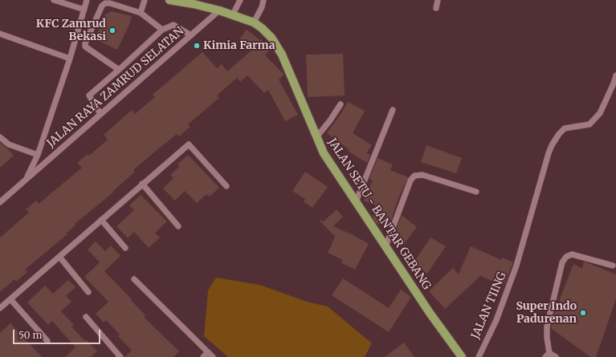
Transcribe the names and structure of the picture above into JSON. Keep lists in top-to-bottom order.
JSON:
{
  "streets": {
    "main road": ["JALAN SETU - BANTAR GEBANG"],
    "street": ["JALAN RAYA ZAMRUD SELATAN", "JALAN TIING"]
  },
  "crossings": [
    ["JALAN RAYA ZAMRUD SELATAN", "JALAN SETU - BANTAR GEBANG"]
  ],
  "places": ["KFC Zamrud Bekasi", "Kimia Farma", "Super Indo Padurenan"],
  "scale_bar": "50 m"
}
